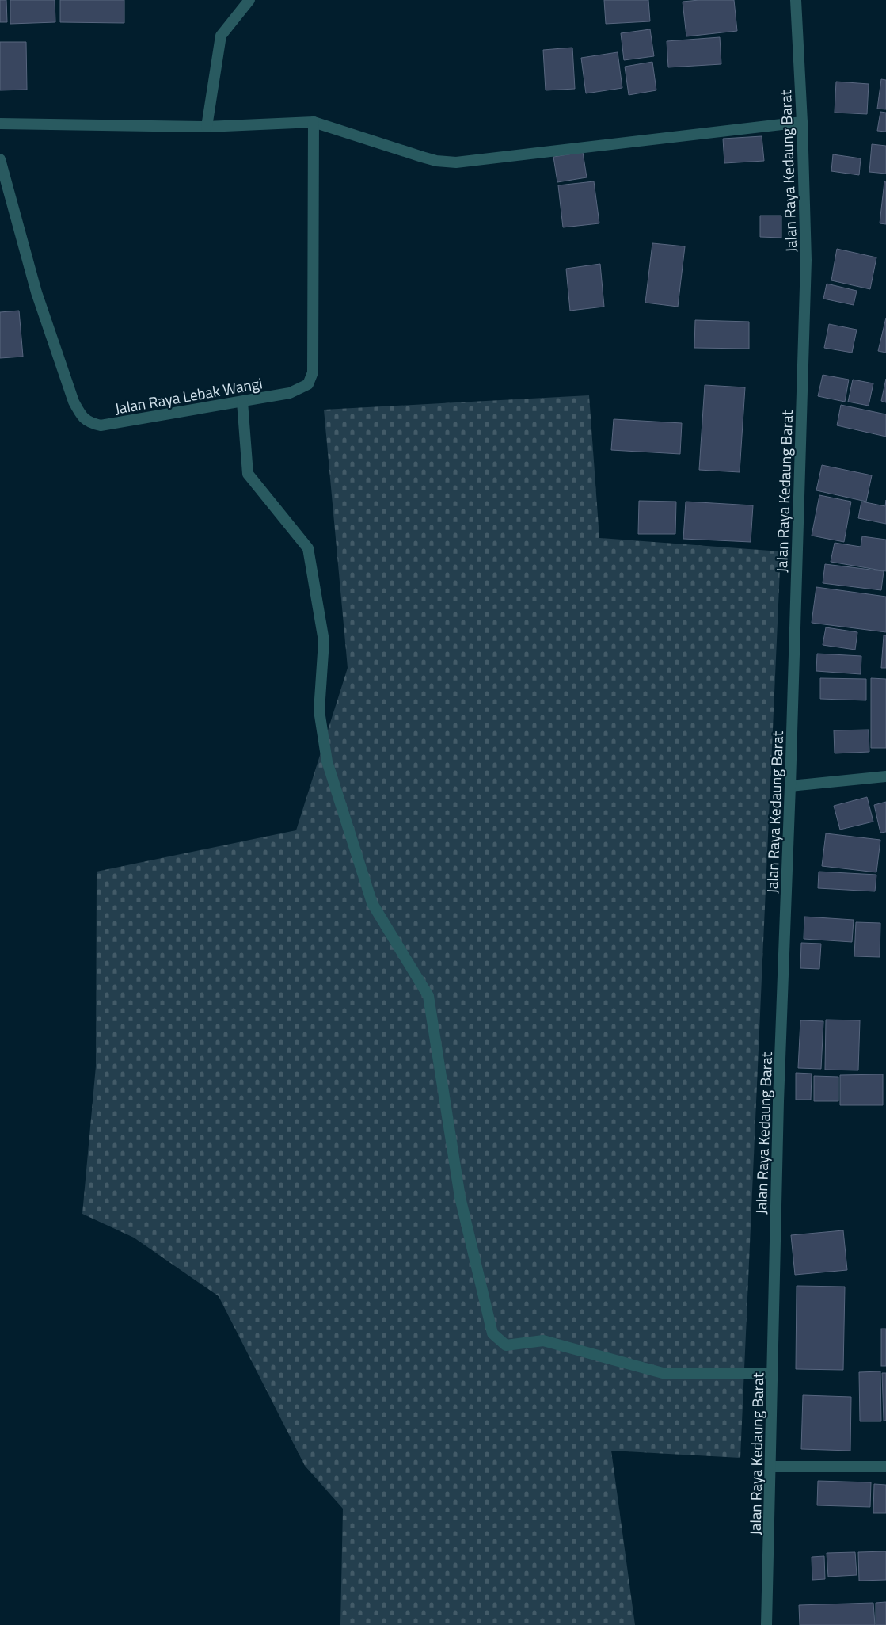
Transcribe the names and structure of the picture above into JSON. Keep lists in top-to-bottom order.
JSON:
{
  "streets": {
    "street": ["Jalan Raya Kedaung Barat", "Jalan Raya Lebak Wangi"]
  }
}
